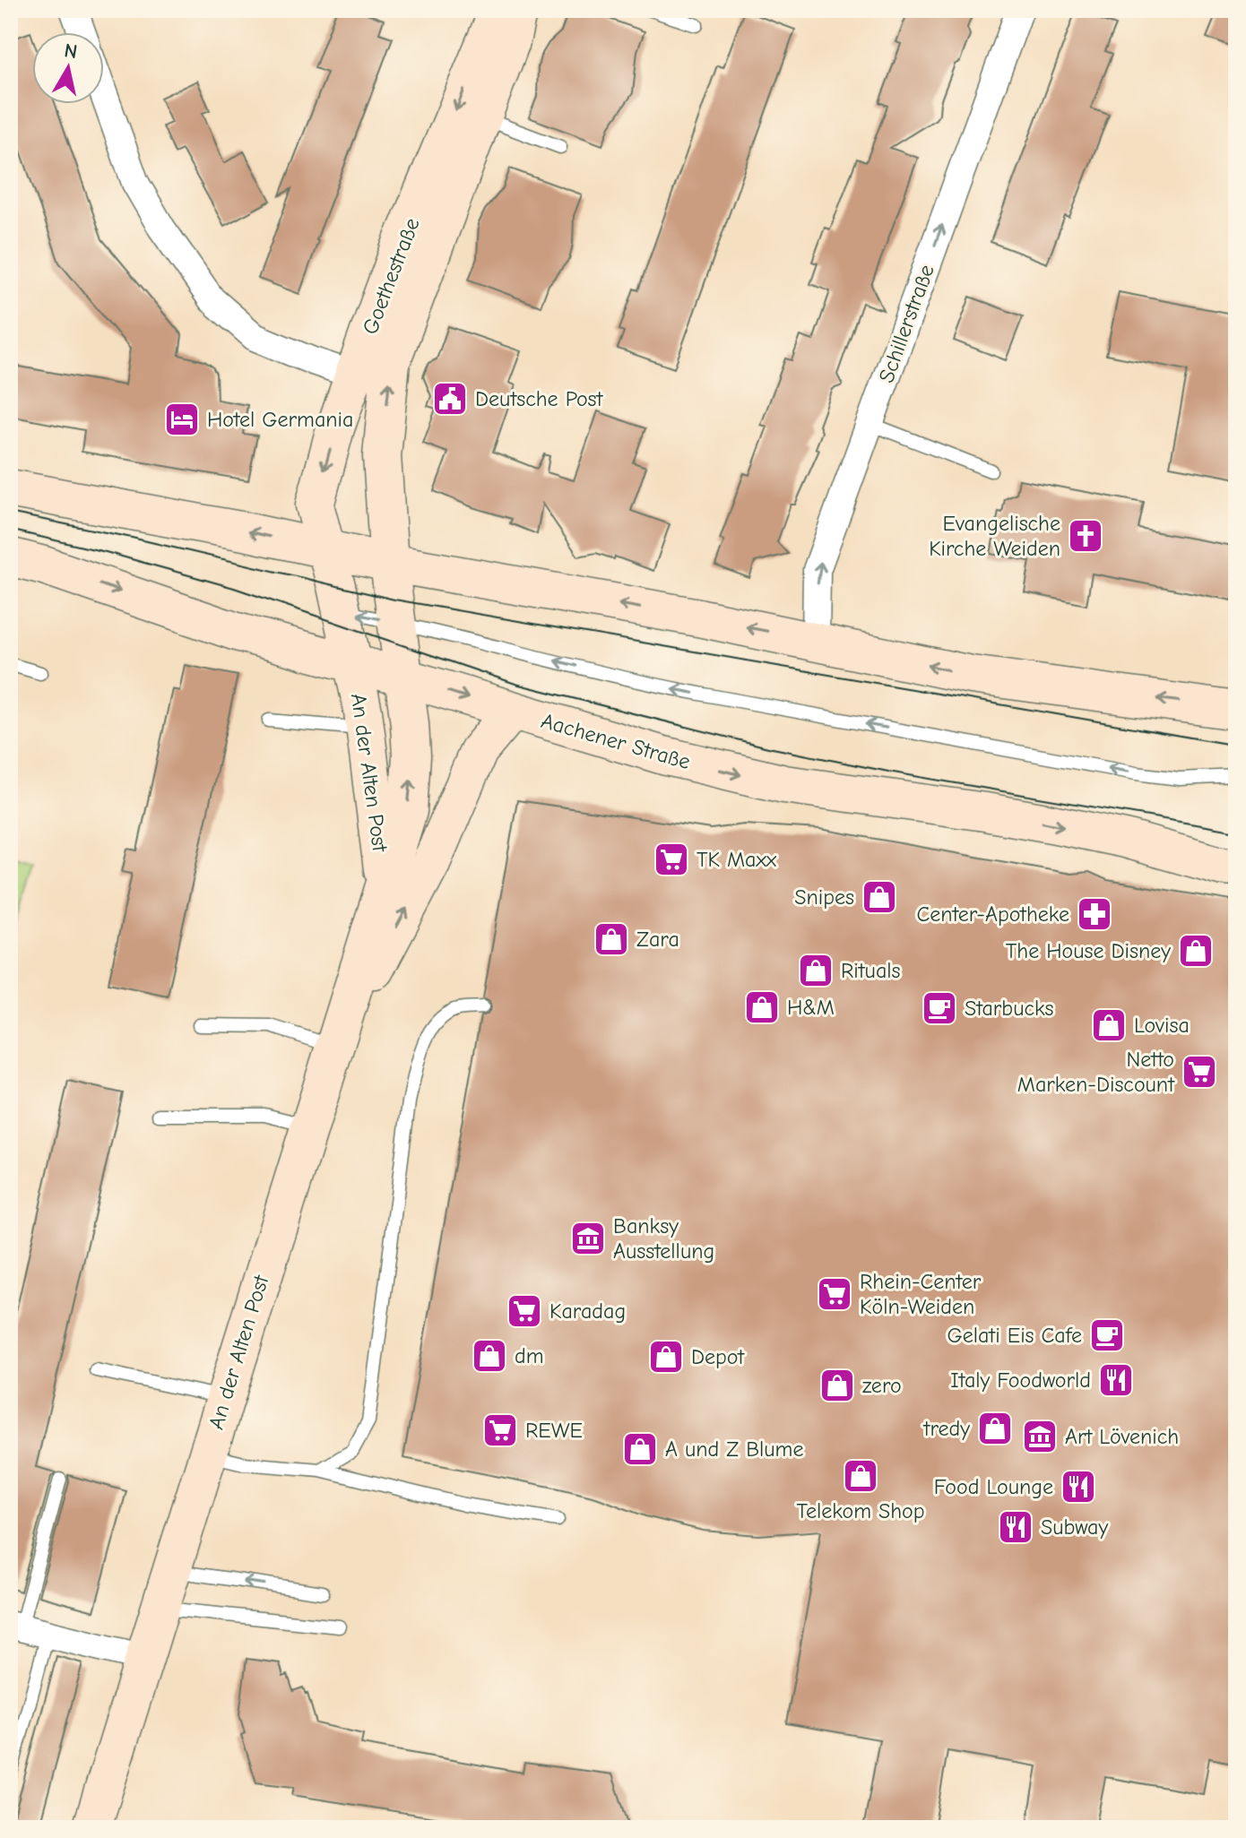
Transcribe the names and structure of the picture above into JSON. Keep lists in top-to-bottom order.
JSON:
{
  "streets": {
    "street": [
      "Goethestraße",
      "Schillerstraße",
      "Aachener Straße",
      "An der Alten Post"
    ]
  },
  "crossings": [
    ["Goethestraße", "An der Alten Post"],
    ["Aachener Straße", "An der Alten Post"]
  ],
  "one_way": ["Schillerstraße"],
  "places": {
    "public building": ["Deutsche Post"],
    "hotel": ["Hotel Germania"],
    "church": ["Evangelische Kirche Weiden"],
    "supermarket": [
      "TK Maxx",
      "Netto Marken-Discount",
      "Rhein-Center Köln-Weiden",
      "Karadag",
      "REWE"
    ],
    "shop": [
      "Snipes",
      "Zara",
      "The House Disney",
      "Rituals",
      "H&M",
      "Lovisa",
      "dm",
      "Depot",
      "zero",
      "tredy",
      "A und Z Blume",
      "Telekom Shop"
    ],
    "pharmacy": ["Center-Apotheke"],
    "cafe": ["Starbucks", "Gelati Eis Cafe"],
    "museum": ["Banksy Ausstellung", "Art Lövenich"],
    "restaurant": ["Italy Foodworld", "Food Lounge", "Subway"]
  },
  "north": "top"
}
